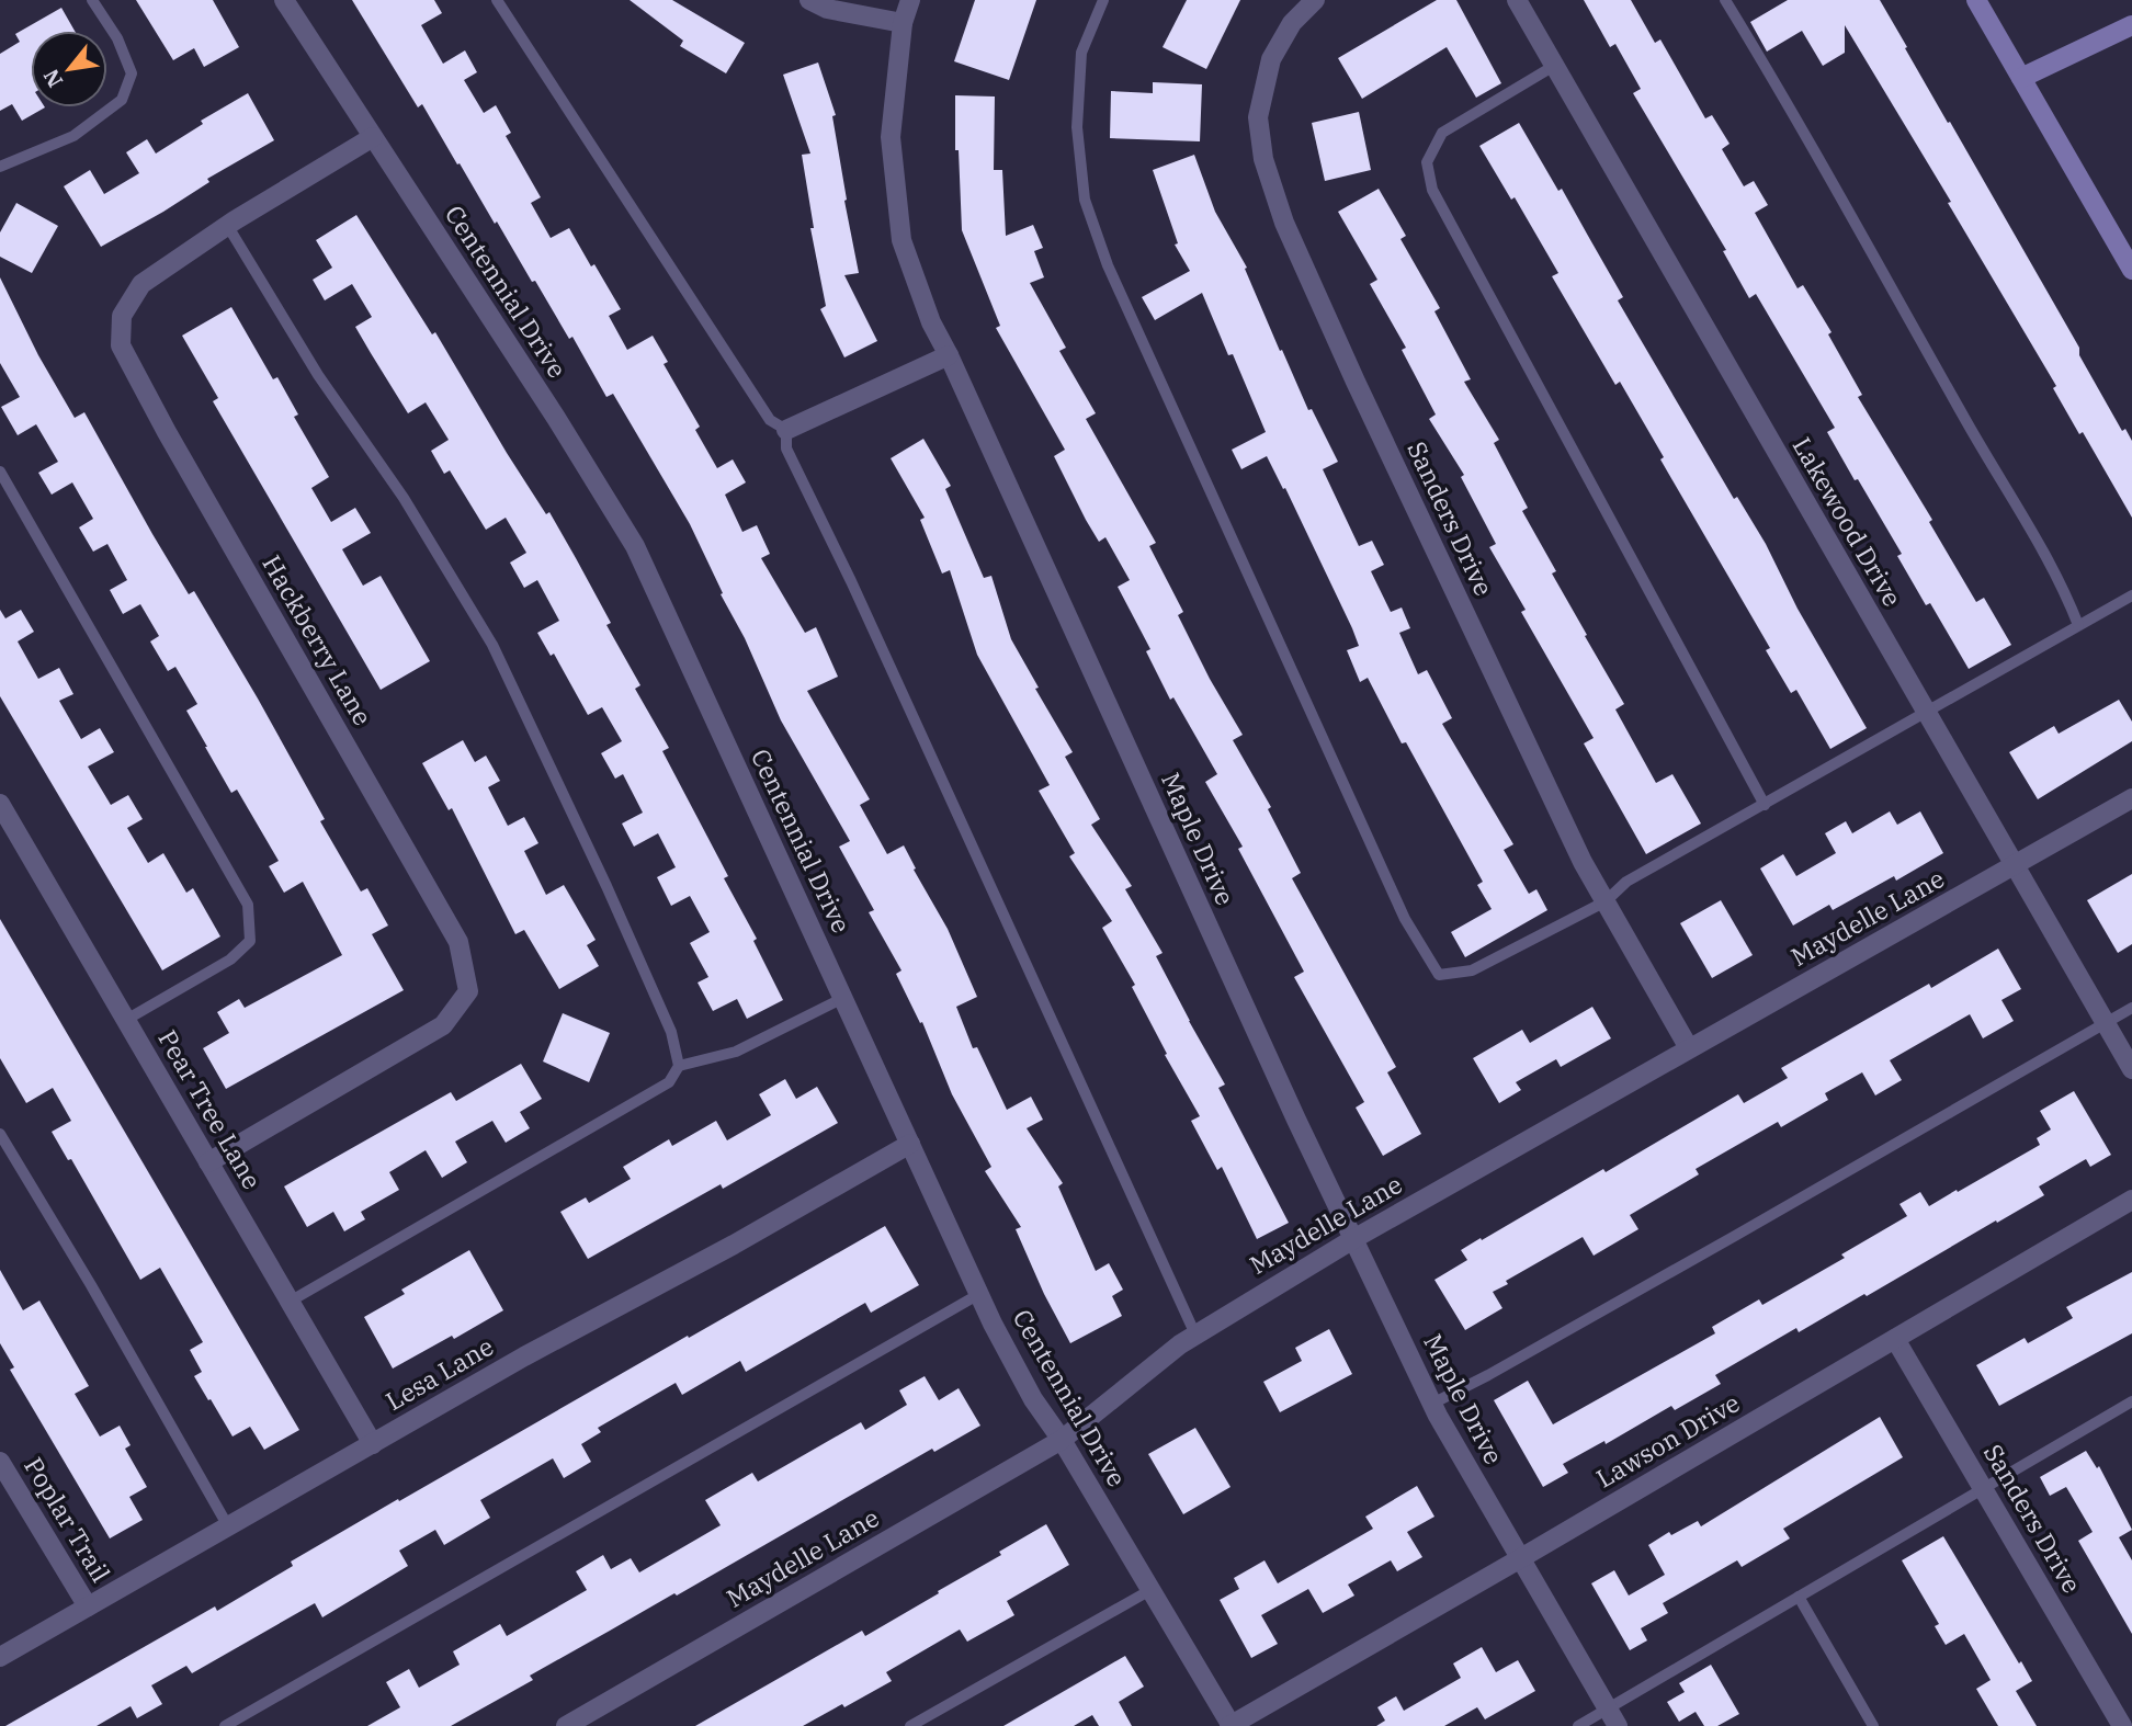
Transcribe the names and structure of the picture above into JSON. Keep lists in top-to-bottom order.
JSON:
{
  "streets": {
    "street": [
      "Centennial Drive",
      "Sanders Drive",
      "Lakewood Drive",
      "Hackberry Lane",
      "Maple Drive",
      "Maydelle Lane",
      "Pear Tree Lane",
      "Lesa Lane",
      "Lawson Drive",
      "Poplar Trail"
    ]
  },
  "crossings": [
    ["Centennial Drive", "Hackberry Lane"],
    ["Centennial Drive", "Maydelle Lane"],
    ["Centennial Drive", "Lesa Lane"],
    ["Centennial Drive", "Lawson Drive"],
    ["Sanders Drive", "Maydelle Lane"],
    ["Sanders Drive", "Lawson Drive"],
    ["Lakewood Drive", "Maydelle Lane"],
    ["Hackberry Lane", "Pear Tree Lane"],
    ["Maple Drive", "Maydelle Lane"],
    ["Maple Drive", "Lawson Drive"],
    ["Pear Tree Lane", "Lesa Lane"],
    ["Lesa Lane", "Poplar Trail"]
  ],
  "north": "bottom left"
}
